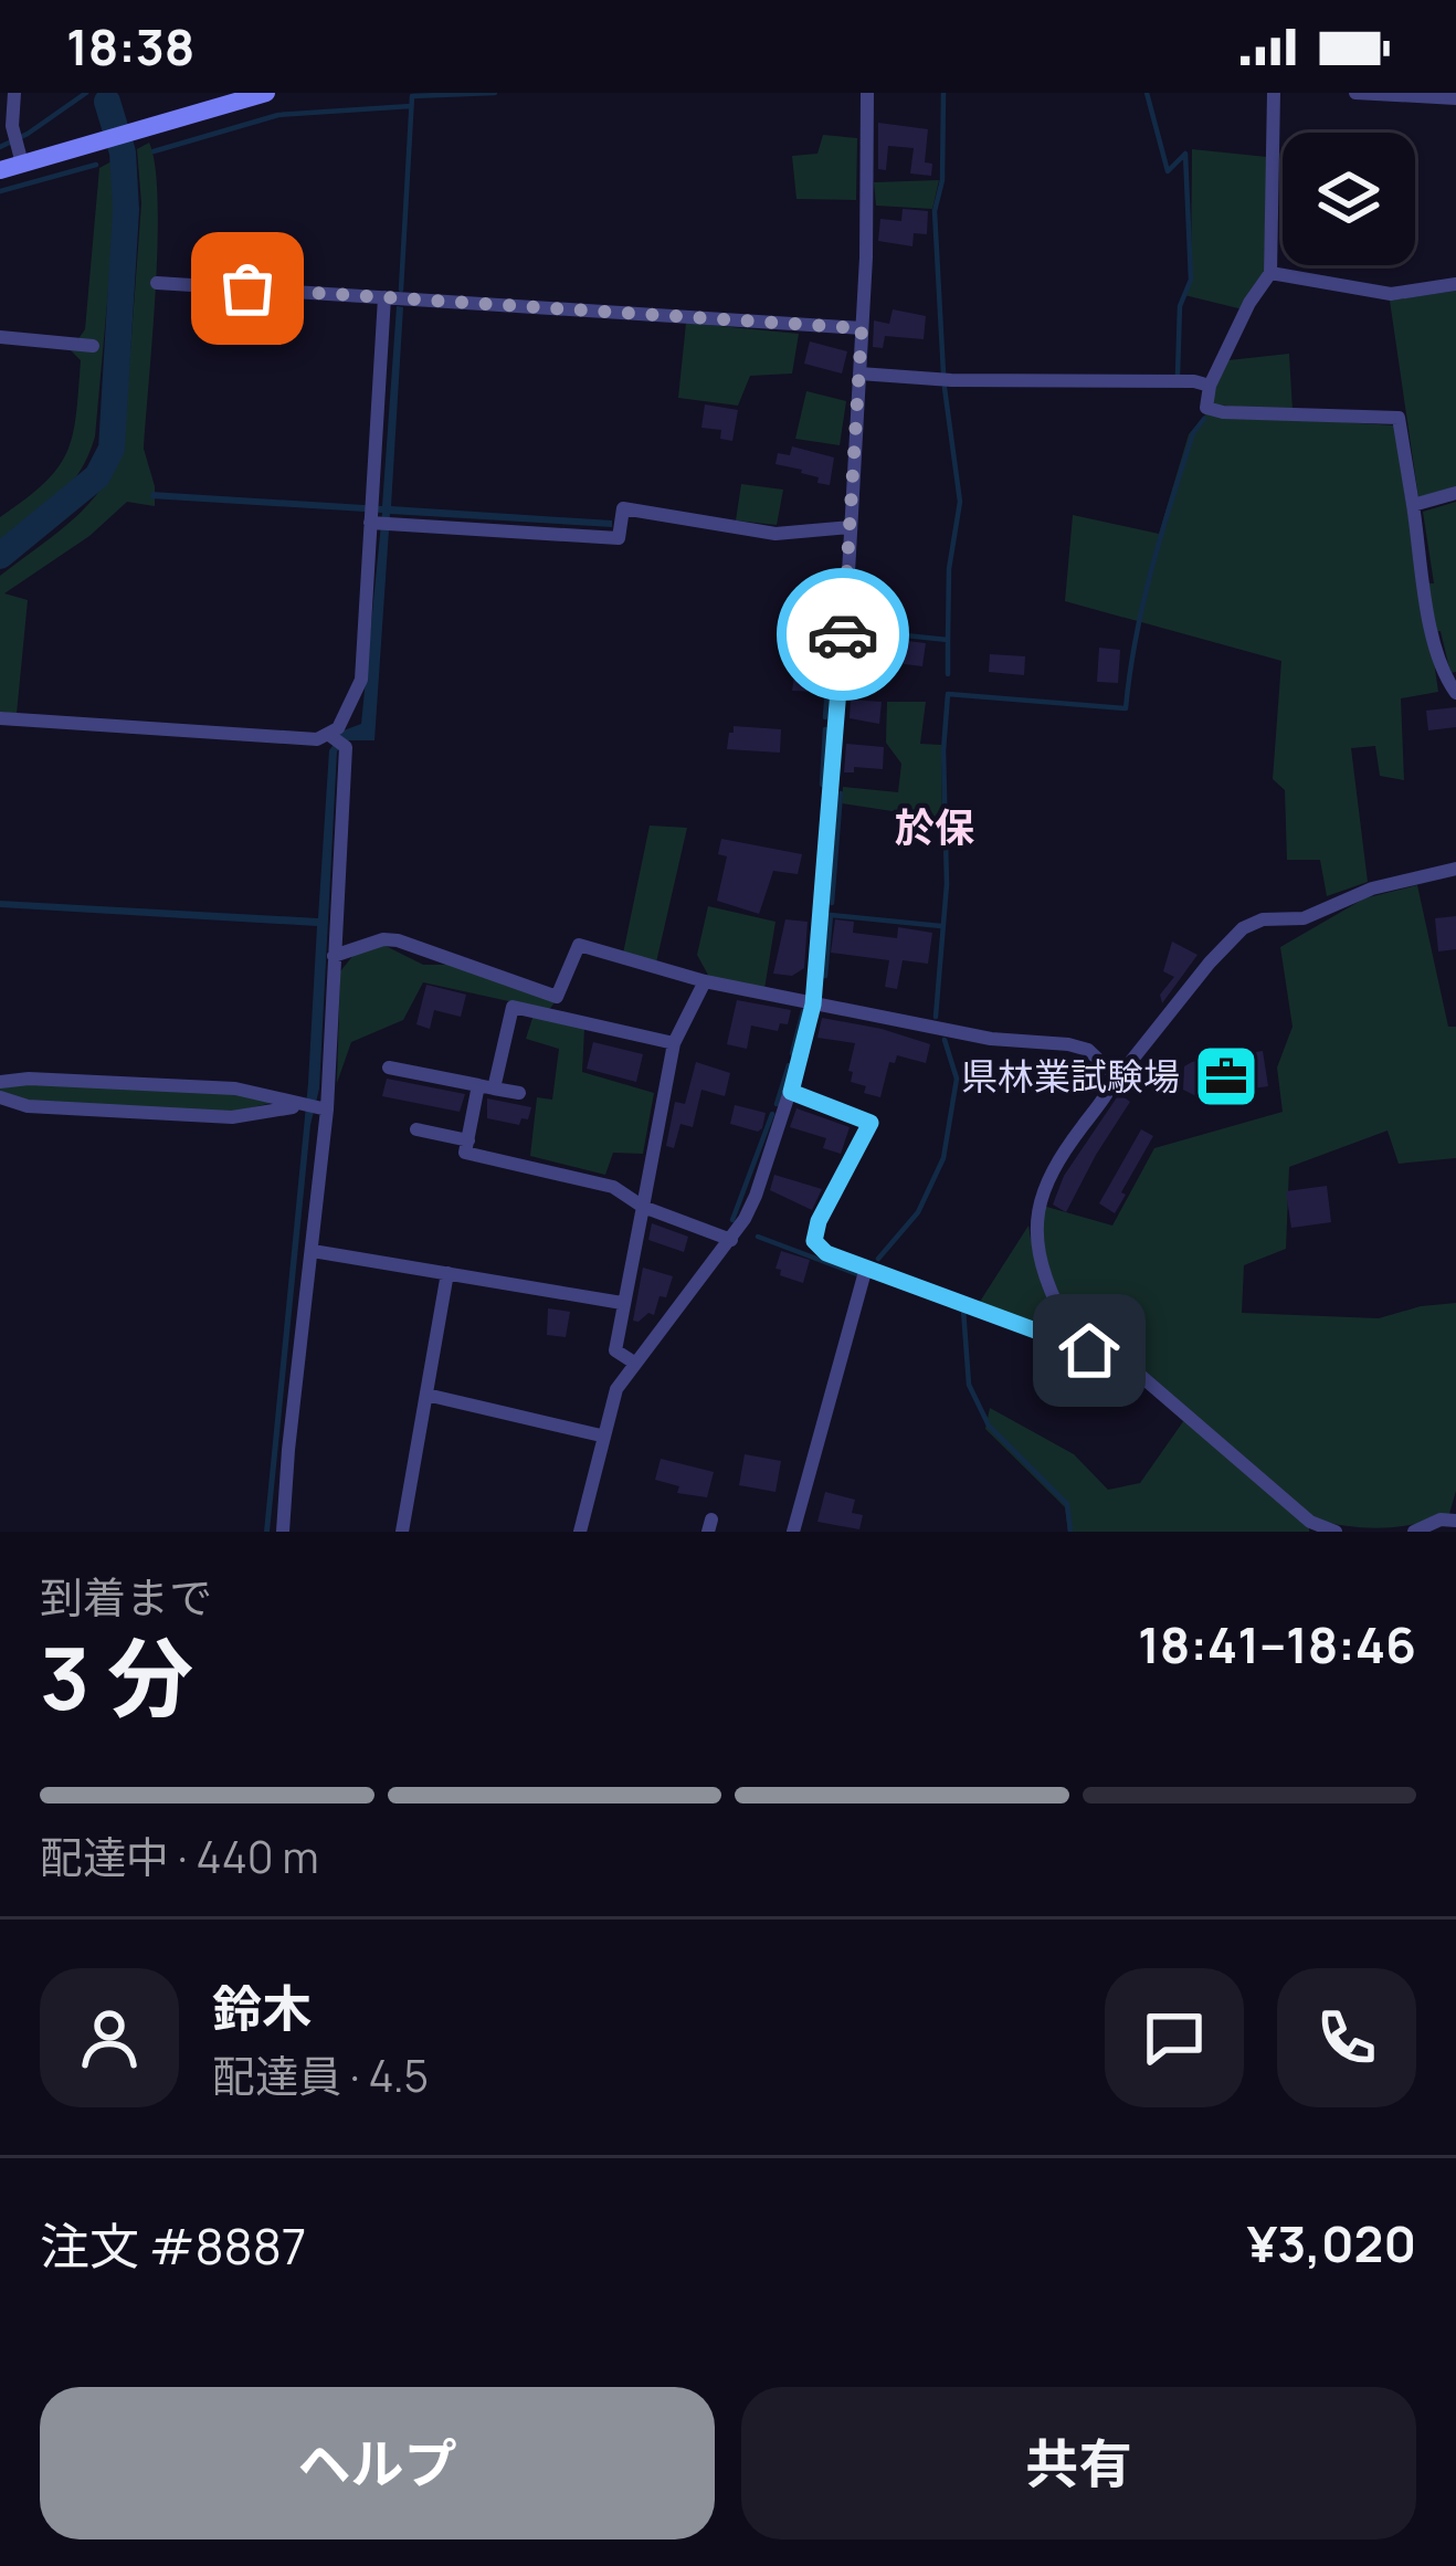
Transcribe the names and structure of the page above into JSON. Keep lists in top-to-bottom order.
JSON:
{
  "districts": ["於保"],
  "places": {
    "office": ["県林業試験場"]
  },
  "page": {
    "status": "18:38",
    "heading": ["3 分", "到着まで", "18:41–18:46"],
    "panel": [
      "鈴木",
      "配達員 · 4.5",
      "注文 #8887",
      "¥3,020"
    ],
    "bar": "配達中 · 440 m",
    "buttons": ["ヘルプ", "共有"]
  }
}
